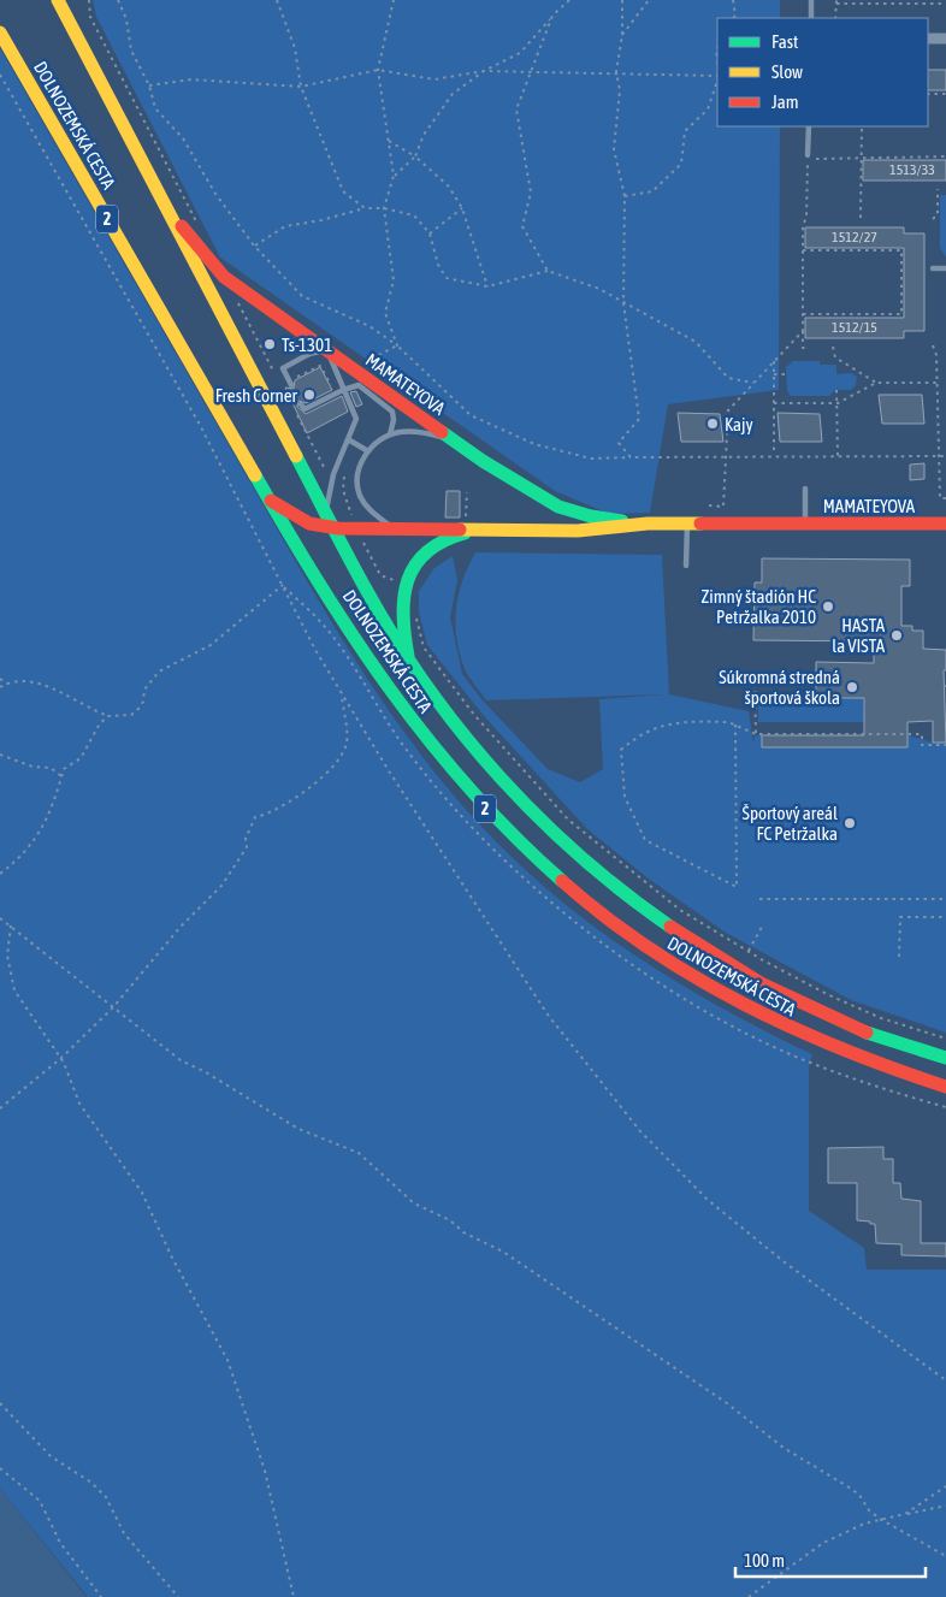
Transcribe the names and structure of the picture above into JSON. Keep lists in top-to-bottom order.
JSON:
{
  "streets": {
    "main road": ["DOLNOZEMSKÁ CESTA", "2", "MAMATEYOVA"]
  },
  "crossings": [
    ["DOLNOZEMSKÁ CESTA", "MAMATEYOVA"]
  ],
  "places": [
    "Ts-1301",
    "Fresh Corner",
    "Kajy",
    "Zimný štadión HC Petržalka 2010",
    "HASTA la VISTA",
    "Súkromná stredná športová škola",
    "Športový areál FC Petržalka"
  ],
  "house_numbers": ["1513/33", "1512/27", "1512/15"],
  "legend": ["Fast", "Slow", "Jam"],
  "scale_bar": "100 m"
}
